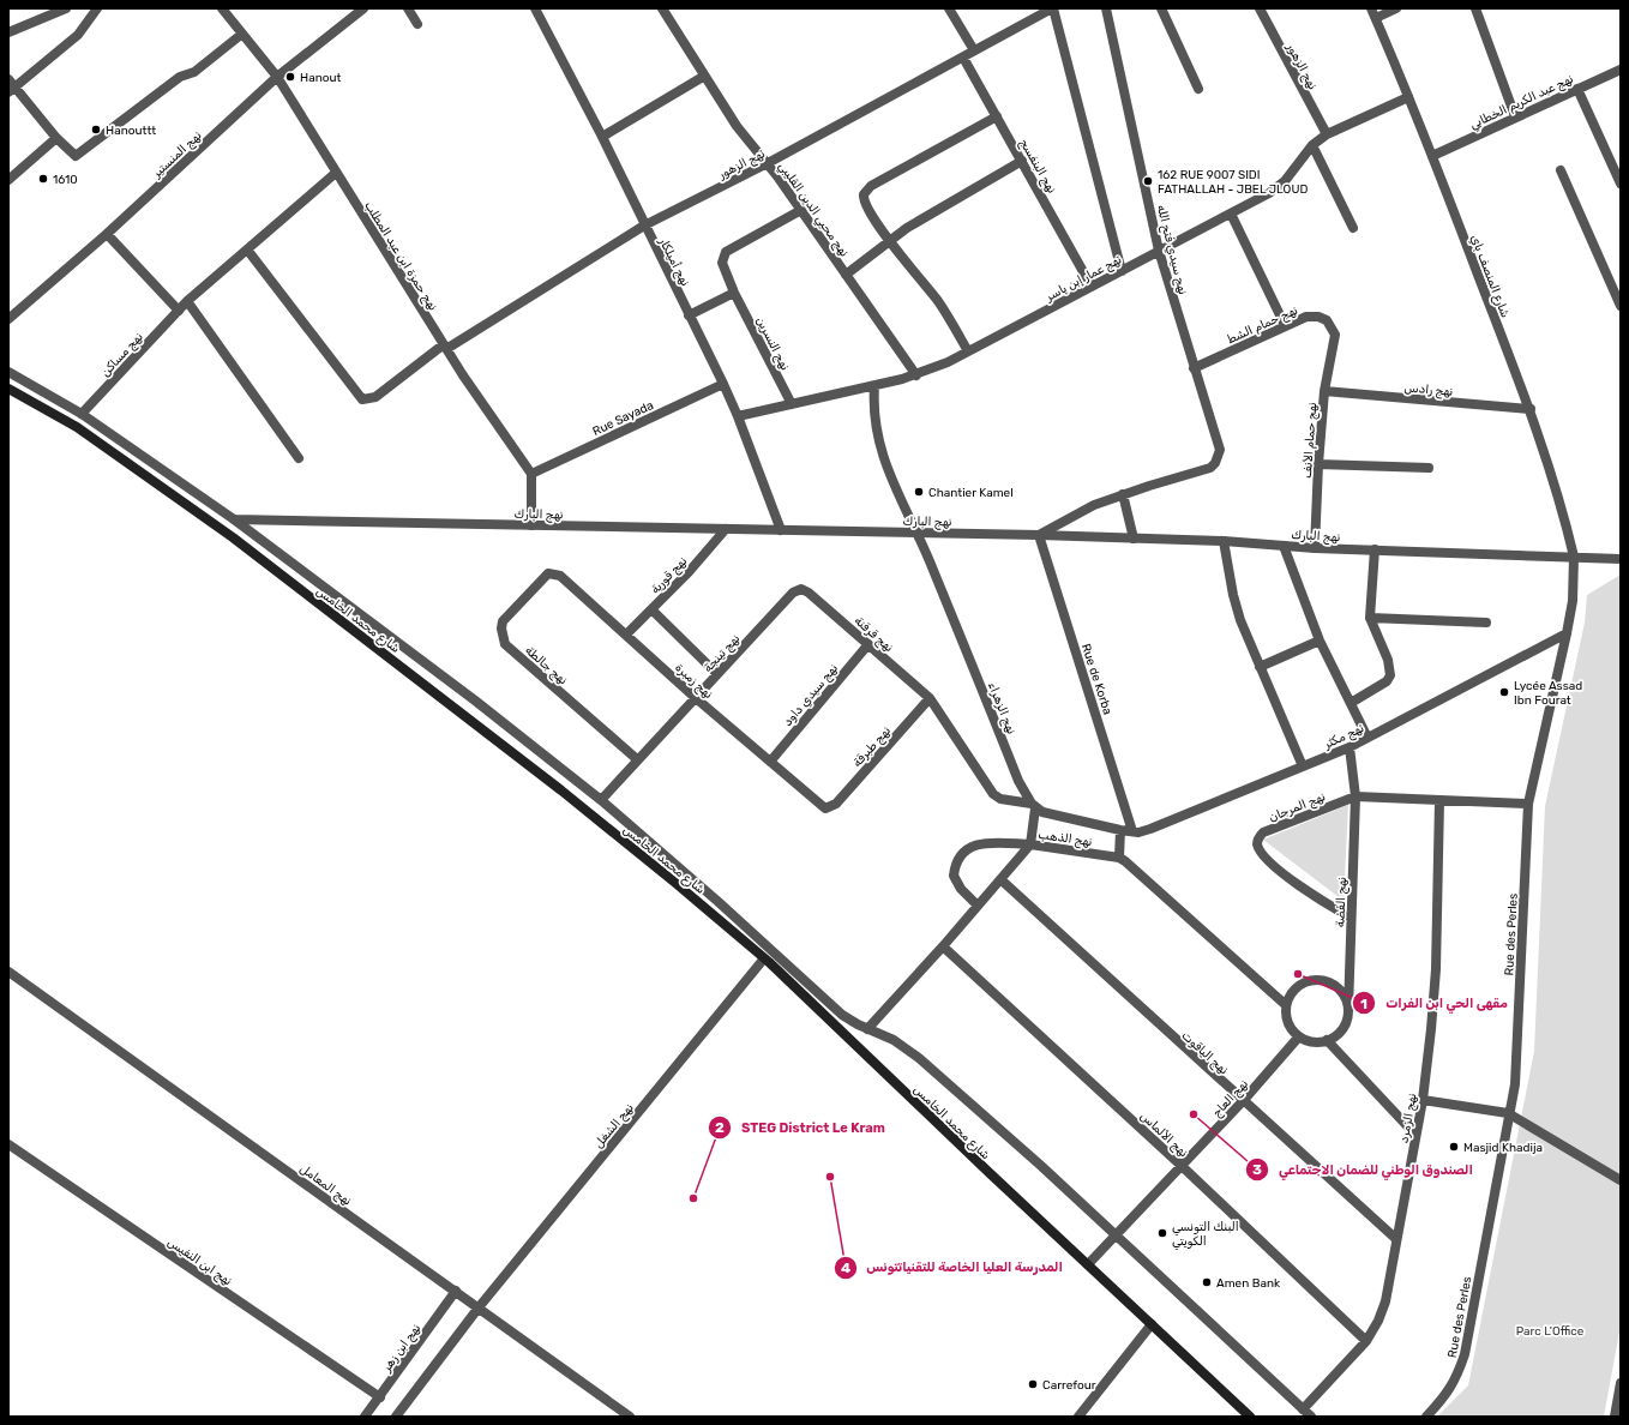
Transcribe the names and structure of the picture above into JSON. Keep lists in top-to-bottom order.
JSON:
{
  "streets": {
    "main road": ["شارع محمد الخامس"],
    "street": [
      "نهج الزهور",
      "نهج عبد الكريم الخطابي",
      "نهج المنستير",
      "نهج البنفسج",
      "نهج محيي الدين القليبي",
      "نهج سيدي فتح الله",
      "نهج حمزة ابن عبد المطلب",
      "نهج أميلكار",
      "شارع المنصف باي",
      "نهج عمار إبن ياسر",
      "نهج حمام الشط",
      "نهج النسرين",
      "نهج مساكن",
      "نهج رادس",
      "Rue Sayada",
      "نهج حمام الأنف",
      "نهج البارك",
      "نهج قورية",
      "نهج قرقنة",
      "نهج تينجة",
      "نهج جالطة",
      "Rue de Korba",
      "نهج زمبرة",
      "نهج سيدي داود",
      "نهج الزهراء",
      "نهج مكثر",
      "نهج طبرقة",
      "نهج المرجان",
      "نهج الذهب",
      "نهج الفضة",
      "Rue des Perles",
      "نهج الياقوت",
      "نهج العاج",
      "نهج الزمرد",
      "نهج الشغل",
      "نهج الألماس",
      "نهج المعامل",
      "نهج ابن النفيس",
      "نهج ابن زهر"
    ]
  },
  "crossings": [
    ["نهج الزهور", "نهج البنفسج"],
    ["نهج الزهور", "نهج محيي الدين القليبي"],
    ["نهج الزهور", "نهج حمزة ابن عبد المطلب"],
    ["نهج الزهور", "نهج أميلكار"],
    ["نهج الزهور", "نهج عمار إبن ياسر"],
    ["نهج الزهور", "نهج مساكن"],
    ["نهج عبد الكريم الخطابي", "شارع المنصف باي"],
    ["نهج المنستير", "نهج حمزة ابن عبد المطلب"],
    ["نهج البنفسج", "نهج عمار إبن ياسر"],
    ["نهج محيي الدين القليبي", "نهج عمار إبن ياسر"],
    ["نهج محيي الدين القليبي", "نهج النسرين"],
    ["نهج سيدي فتح الله", "نهج عمار إبن ياسر"],
    ["نهج سيدي فتح الله", "نهج حمام الشط"],
    ["نهج حمزة ابن عبد المطلب", "نهج مساكن"],
    ["نهج حمزة ابن عبد المطلب", "Rue Sayada"],
    ["نهج أميلكار", "نهج عمار إبن ياسر"],
    ["نهج أميلكار", "Rue Sayada"],
    ["نهج أميلكار", "نهج البارك"],
    ["شارع المنصف باي", "نهج عمار إبن ياسر"],
    ["شارع المنصف باي", "نهج رادس"],
    ["شارع المنصف باي", "نهج البارك"],
    ["شارع المنصف باي", "Rue des Perles"],
    ["نهج عمار إبن ياسر", "نهج النسرين"],
    ["نهج عمار إبن ياسر", "نهج الزهراء"],
    ["نهج حمام الشط", "نهج حمام الأنف"],
    ["نهج رادس", "نهج حمام الأنف"],
    ["نهج حمام الأنف", "نهج البارك"],
    ["نهج البارك", "نهج قورية"],
    ["نهج البارك", "Rue de Korba"],
    ["نهج البارك", "نهج الزهراء"],
    ["نهج البارك", "Rue des Perles"],
    ["نهج قورية", "نهج زمبرة"],
    ["شارع محمد الخامس", "نهج العاج"],
    ["شارع محمد الخامس", "نهج الشغل"],
    ["نهج قرقنة", "نهج تينجة"],
    ["نهج قرقنة", "نهج سيدي داود"],
    ["نهج قرقنة", "نهج الزهراء"],
    ["نهج قرقنة", "نهج طبرقة"],
    ["نهج تينجة", "نهج جالطة"],
    ["نهج تينجة", "نهج زمبرة"],
    ["نهج جالطة", "نهج زمبرة"],
    ["Rue de Korba", "نهج مكثر"],
    ["نهج زمبرة", "نهج سيدي داود"],
    ["نهج زمبرة", "نهج طبرقة"],
    ["نهج مكثر", "نهج الفضة"],
    ["نهج مكثر", "Rue des Perles"],
    ["نهج المرجان", "نهج الفضة"],
    ["نهج الذهب", "نهج الفضة"],
    ["نهج الذهب", "نهج الياقوت"],
    ["نهج الذهب", "نهج العاج"],
    ["نهج الذهب", "نهج الألماس"],
    ["نهج الفضة", "نهج العاج"],
    ["نهج الياقوت", "نهج العاج"],
    ["نهج الياقوت", "نهج الزمرد"],
    ["نهج العاج", "نهج الألماس"],
    ["نهج الزمرد", "نهج الألماس"],
    ["نهج الشغل", "نهج المعامل"],
    ["نهج المعامل", "نهج ابن زهر"],
    ["نهج ابن النفيس", "نهج ابن زهر"]
  ],
  "parks": ["Parc L'Office"],
  "places": [
    "Hanout",
    "Hanouttt",
    "1610",
    "162 RUE 9007 SIDI FATHALLAH - JBEL JLOUD",
    "Chantier Kamel",
    "Lycée Assad Ibn Fourat",
    "مقهى الحي ابن الفرات",
    "الصندوق الوطني للضمان الاجتماعي",
    "Masjid Khadija",
    "المدرسة العليا الخاصة للتقنياتتونس",
    "STEG District Le Kram",
    "البنك التونسي الكويتي",
    "Amen Bank",
    "Carrefour"
  ]
}
